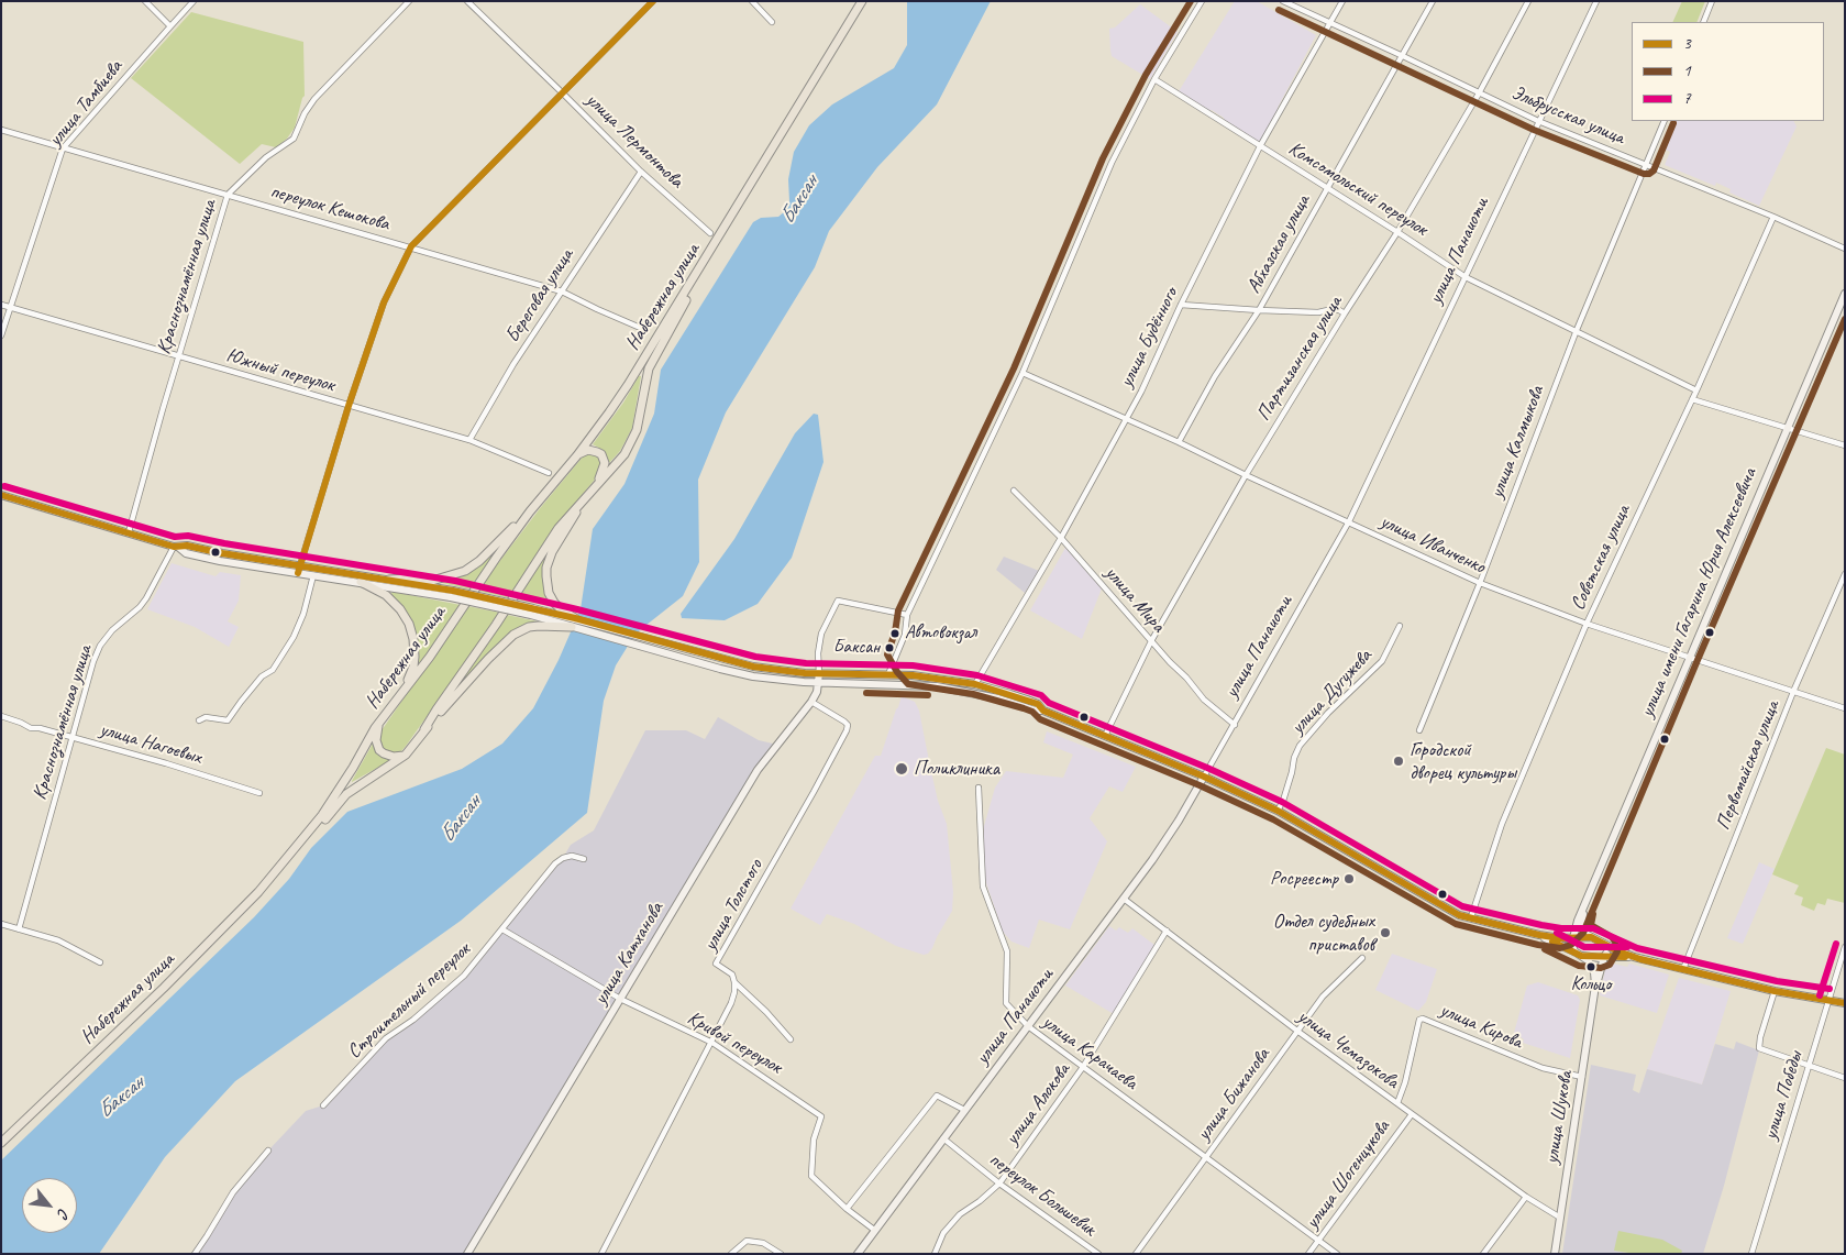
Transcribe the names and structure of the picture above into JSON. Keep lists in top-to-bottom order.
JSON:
{
  "streets": {
    "main road": [
      "улица Панаиоти",
      "Набережная улица",
      "улица имени Гагарина Юрия Алексеевича",
      "улица Катханова",
      "улица Шукова"
    ],
    "street": [
      "улица Тамбиева",
      "Эльбрусская улица",
      "улица Лермонтова",
      "Комсомольский переулок",
      "переулок Кешокова",
      "Абхазская улица",
      "Краснознамённая улица",
      "Береговая улица",
      "улица Будённого",
      "Партизанская улица",
      "Южный переулок",
      "улица Калмыкова",
      "улица Иванченко",
      "Советская улица",
      "улица Мира",
      "улица Дугужева",
      "улица Нагоевых",
      "Первомайская улица",
      "улица Толстого",
      "Строительный переулок",
      "улица Кирова",
      "Кривой переулок",
      "улица Чемазокова",
      "улица Карачаева",
      "улица Бижанова",
      "улица Победы",
      "улица Алокова",
      "улица Шогенцукова",
      "переулок Большевик"
    ]
  },
  "crossings": [
    ["улица Тамбиева", "переулок Кешокова"],
    ["улица Тамбиева", "Южный переулок"],
    ["Эльбрусская улица", "Абхазская улица"],
    ["Эльбрусская улица", "улица Панаиоти"],
    ["Эльбрусская улица", "улица Будённого"],
    ["Эльбрусская улица", "Партизанская улица"],
    ["Эльбрусская улица", "улица Калмыкова"],
    ["Эльбрусская улица", "Советская улица"],
    ["улица Лермонтова", "Береговая улица"],
    ["Комсомольский переулок", "Абхазская улица"],
    ["Комсомольский переулок", "улица Панаиоти"],
    ["Комсомольский переулок", "улица Будённого"],
    ["Комсомольский переулок", "Партизанская улица"],
    ["Комсомольский переулок", "улица Калмыкова"],
    ["Комсомольский переулок", "Советская улица"],
    ["переулок Кешокова", "Краснознамённая улица"],
    ["переулок Кешокова", "Береговая улица"],
    ["Абхазская улица", "улица Иванченко"],
    ["улица Панаиоти", "улица Иванченко"],
    ["улица Панаиоти", "улица Мира"],
    ["улица Панаиоти", "Кривой переулок"],
    ["улица Панаиоти", "улица Чемазокова"],
    ["улица Панаиоти", "улица Карачаева"],
    ["улица Панаиоти", "переулок Большевик"],
    ["Краснознамённая улица", "Южный переулок"],
    ["Краснознамённая улица", "улица Нагоевых"],
    ["Береговая улица", "Южный переулок"],
    ["улица Будённого", "улица Иванченко"],
    ["улица Будённого", "улица Мира"],
    ["Партизанская улица", "улица Иванченко"],
    ["Партизанская улица", "улица Мира"],
    ["улица Калмыкова", "улица Иванченко"],
    ["улица Иванченко", "Советская улица"],
    ["улица Иванченко", "улица имени Гагарина Юрия Алексеевича"],
    ["улица Иванченко", "Первомайская улица"],
    ["улица Толстого", "улица Катханова"],
    ["улица Катханова", "Кривой переулок"],
    ["Строительный переулок", "Кривой переулок"],
    ["улица Кирова", "улица Чемазокова"],
    ["улица Кирова", "улица Шукова"],
    ["улица Чемазокова", "улица Бижанова"],
    ["улица Чемазокова", "улица Алокова"],
    ["улица Чемазокова", "улица Шукова"],
    ["улица Чемазокова", "улица Шогенцукова"],
    ["улица Карачаева", "улица Бижанова"],
    ["улица Карачаева", "улица Алокова"],
    ["улица Карачаева", "улица Шогенцукова"],
    ["улица Алокова", "переулок Большевик"]
  ],
  "water": ["Баксан"],
  "places": [
    "Автовокзал",
    "Баксан",
    "Городской дворец культуры",
    "Поликлиника",
    "Росреестр",
    "Отдел судебных приставов",
    "Кольцо"
  ],
  "lines": ["transit line 3", "transit line 1", "transit line 7"],
  "legend": ["3", "1", "7"],
  "north": "bottom right"
}
